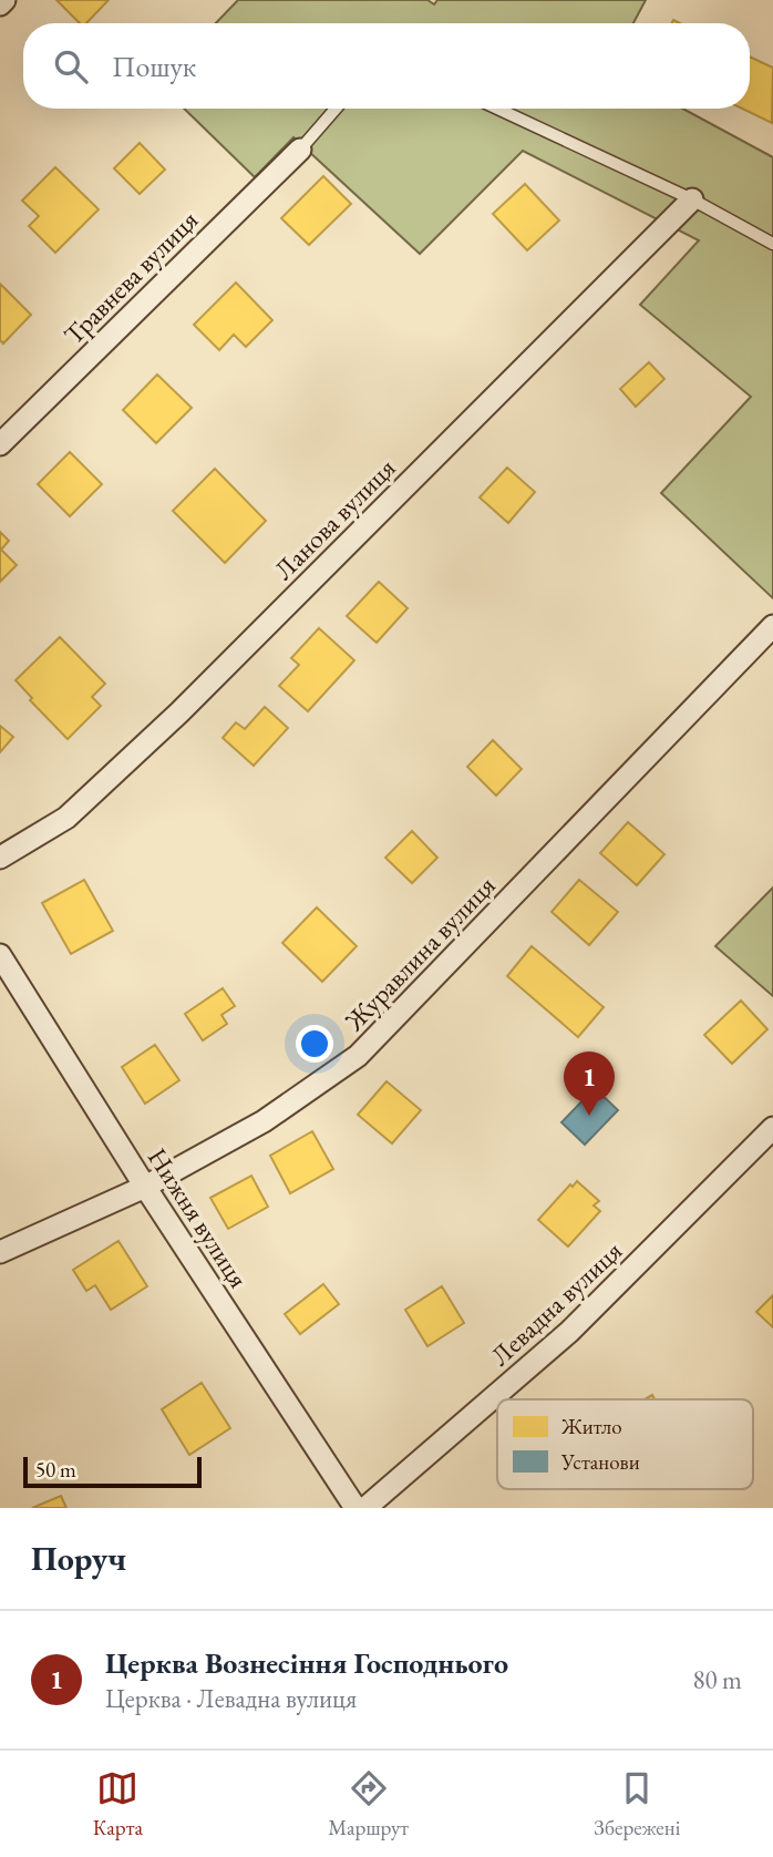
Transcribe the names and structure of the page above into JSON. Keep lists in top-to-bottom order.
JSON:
{
  "streets": {
    "street": [
      "Травнева вулиця",
      "Ланова вулиця",
      "Журавлина вулиця",
      "Нижня вулиця",
      "Левадна вулиця"
    ]
  },
  "crossings": [
    ["Журавлина вулиця", "Нижня вулиця"]
  ],
  "legend": ["Житло", "Установи"],
  "scale_bar": "50 m",
  "page": {
    "search": "Пошук",
    "pins": "1",
    "scale": "50 m",
    "heading": "Поруч",
    "list": [
      {
        "mark": "1",
        "name": "Церква Вознесіння Господнього",
        "note": "Церква · Левадна вулиця",
        "value": "80 m"
      }
    ],
    "nav": ["Карта", "Маршрут", "Збережені"]
  }
}
